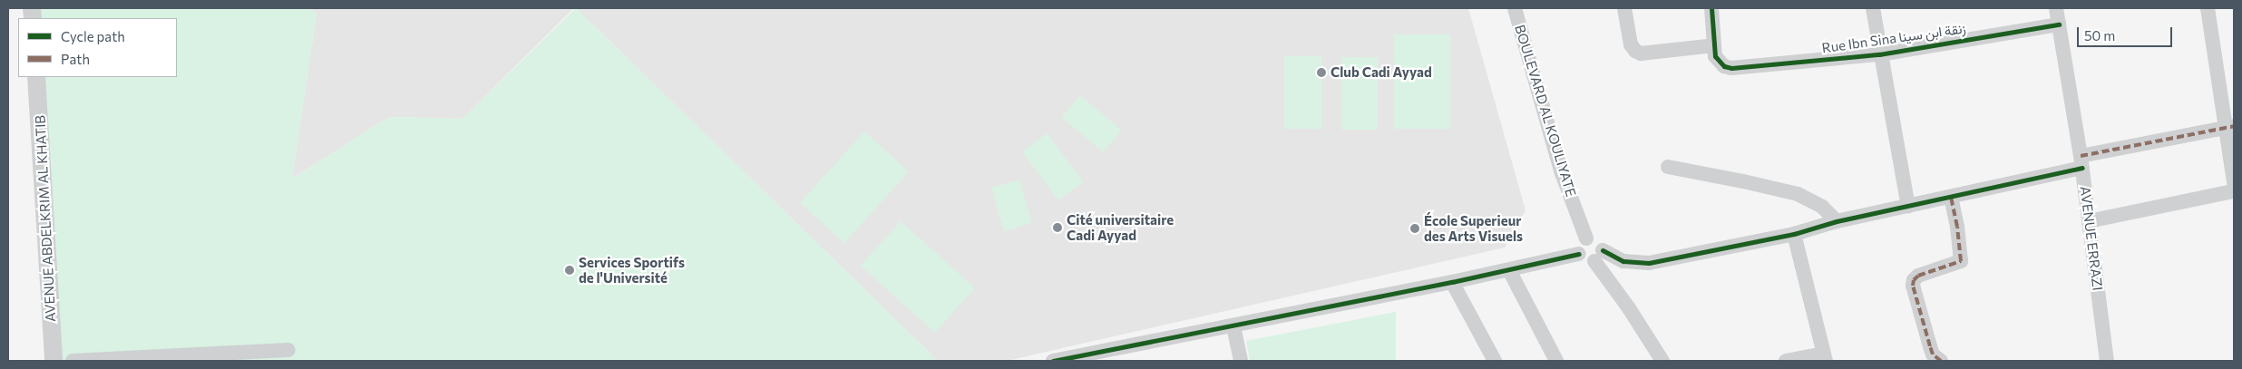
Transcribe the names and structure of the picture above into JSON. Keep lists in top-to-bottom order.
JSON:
{
  "streets": {
    "street": [
      "Rue Ibn Sina زنقة ابن سينا",
      "BOULEVARD AL KOULIYATE",
      "AVENUE ABDELKRIM AL KHATIB",
      "AVENUE ERRAZI"
    ]
  },
  "crossings": [
    ["Rue Ibn Sina زنقة ابن سينا", "AVENUE ERRAZI"]
  ],
  "places": [
    "Club Cadi Ayyad",
    "Cité universitaire Cadi Ayyad",
    "École Superieur des Arts Visuels",
    "Services Sportifs de l'Université"
  ],
  "legend": ["Cycle path", "Path"],
  "scale_bar": "50 m"
}
